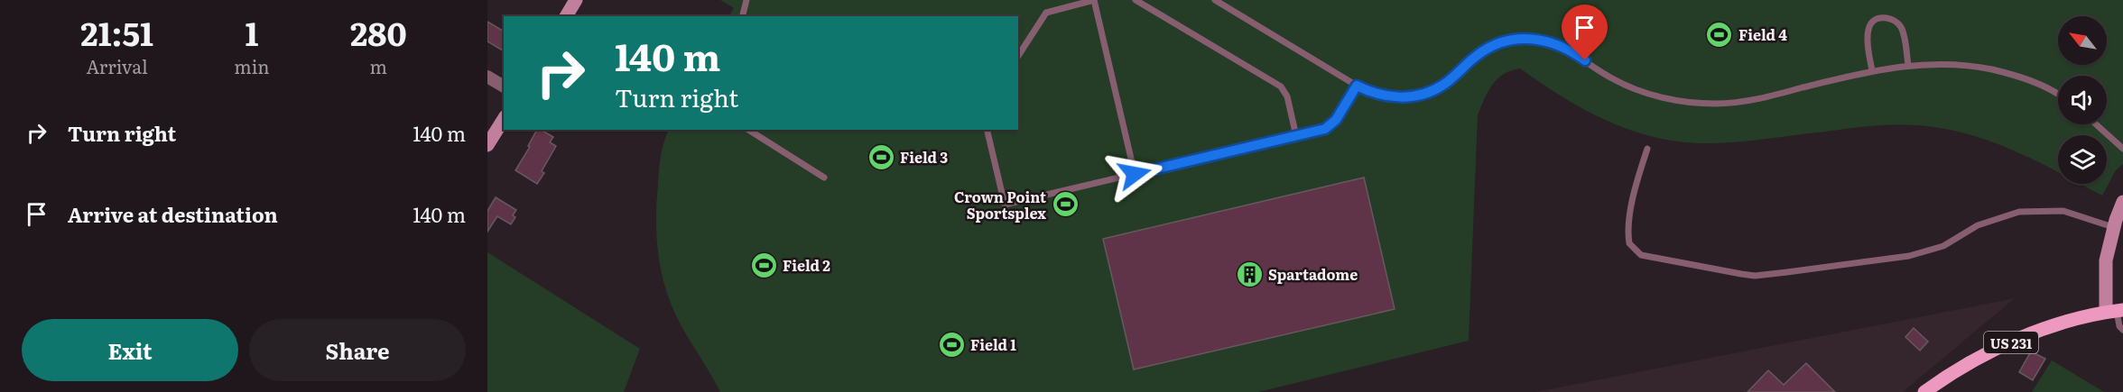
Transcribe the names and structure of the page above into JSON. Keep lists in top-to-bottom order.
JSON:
{
  "streets": {
    "main road": ["US 231"]
  },
  "places": {
    "sports": [
      "Field 4",
      "Field 3",
      "Crown Point Sportsplex",
      "Field 2",
      "Field 1"
    ],
    "building": ["Spartadome"]
  },
  "north": "top left",
  "page": {
    "eta": [
      "21:51",
      "Arrival",
      "1",
      "min",
      "280",
      "m"
    ],
    "turn": ["140 m", "Turn right"],
    "list": [
      {
        "name": "Turn right",
        "value": "140 m"
      },
      {
        "name": "Arrive at destination",
        "value": "140 m"
      }
    ],
    "buttons": ["Exit", "Share"]
  }
}
